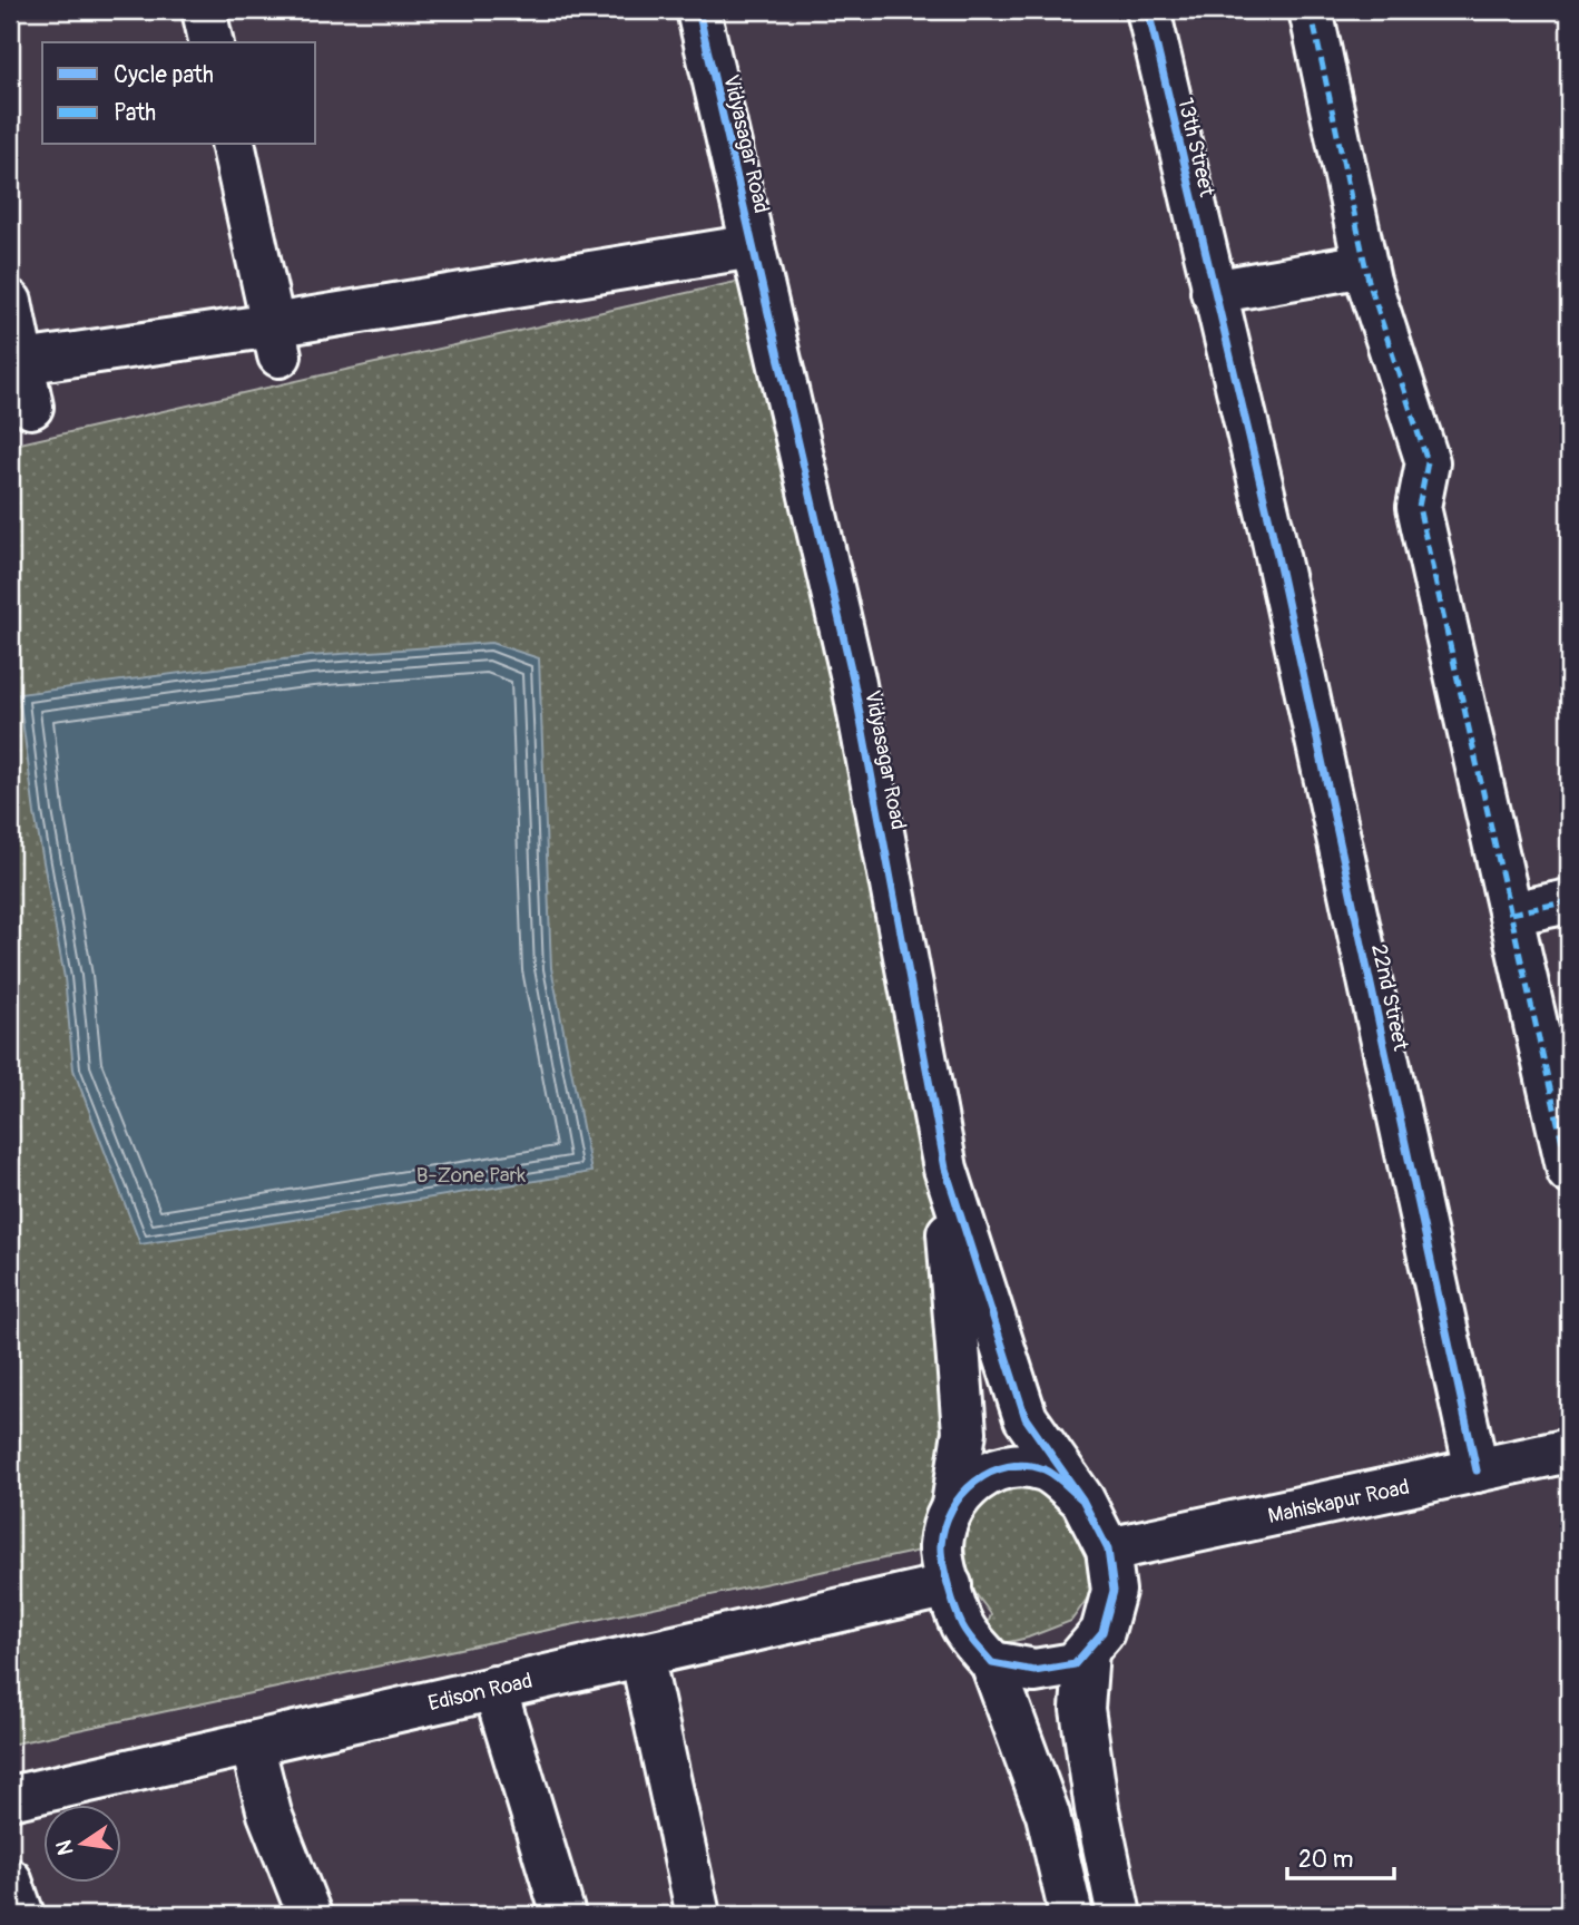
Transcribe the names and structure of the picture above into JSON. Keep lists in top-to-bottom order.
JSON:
{
  "streets": {
    "street": [
      "Vidyasagar Road",
      "13th Street",
      "22nd Street",
      "Mahiskapur Road",
      "Edison Road"
    ]
  },
  "crossings": [
    ["Vidyasagar Road", "Mahiskapur Road"],
    ["Vidyasagar Road", "Edison Road"],
    ["13th Street", "22nd Street"],
    ["22nd Street", "Mahiskapur Road"],
    ["Mahiskapur Road", "Edison Road"]
  ],
  "parks": ["B-Zone Park"],
  "legend": ["Cycle path", "Path"],
  "scale_bar": "20 m",
  "north": "left"
}
